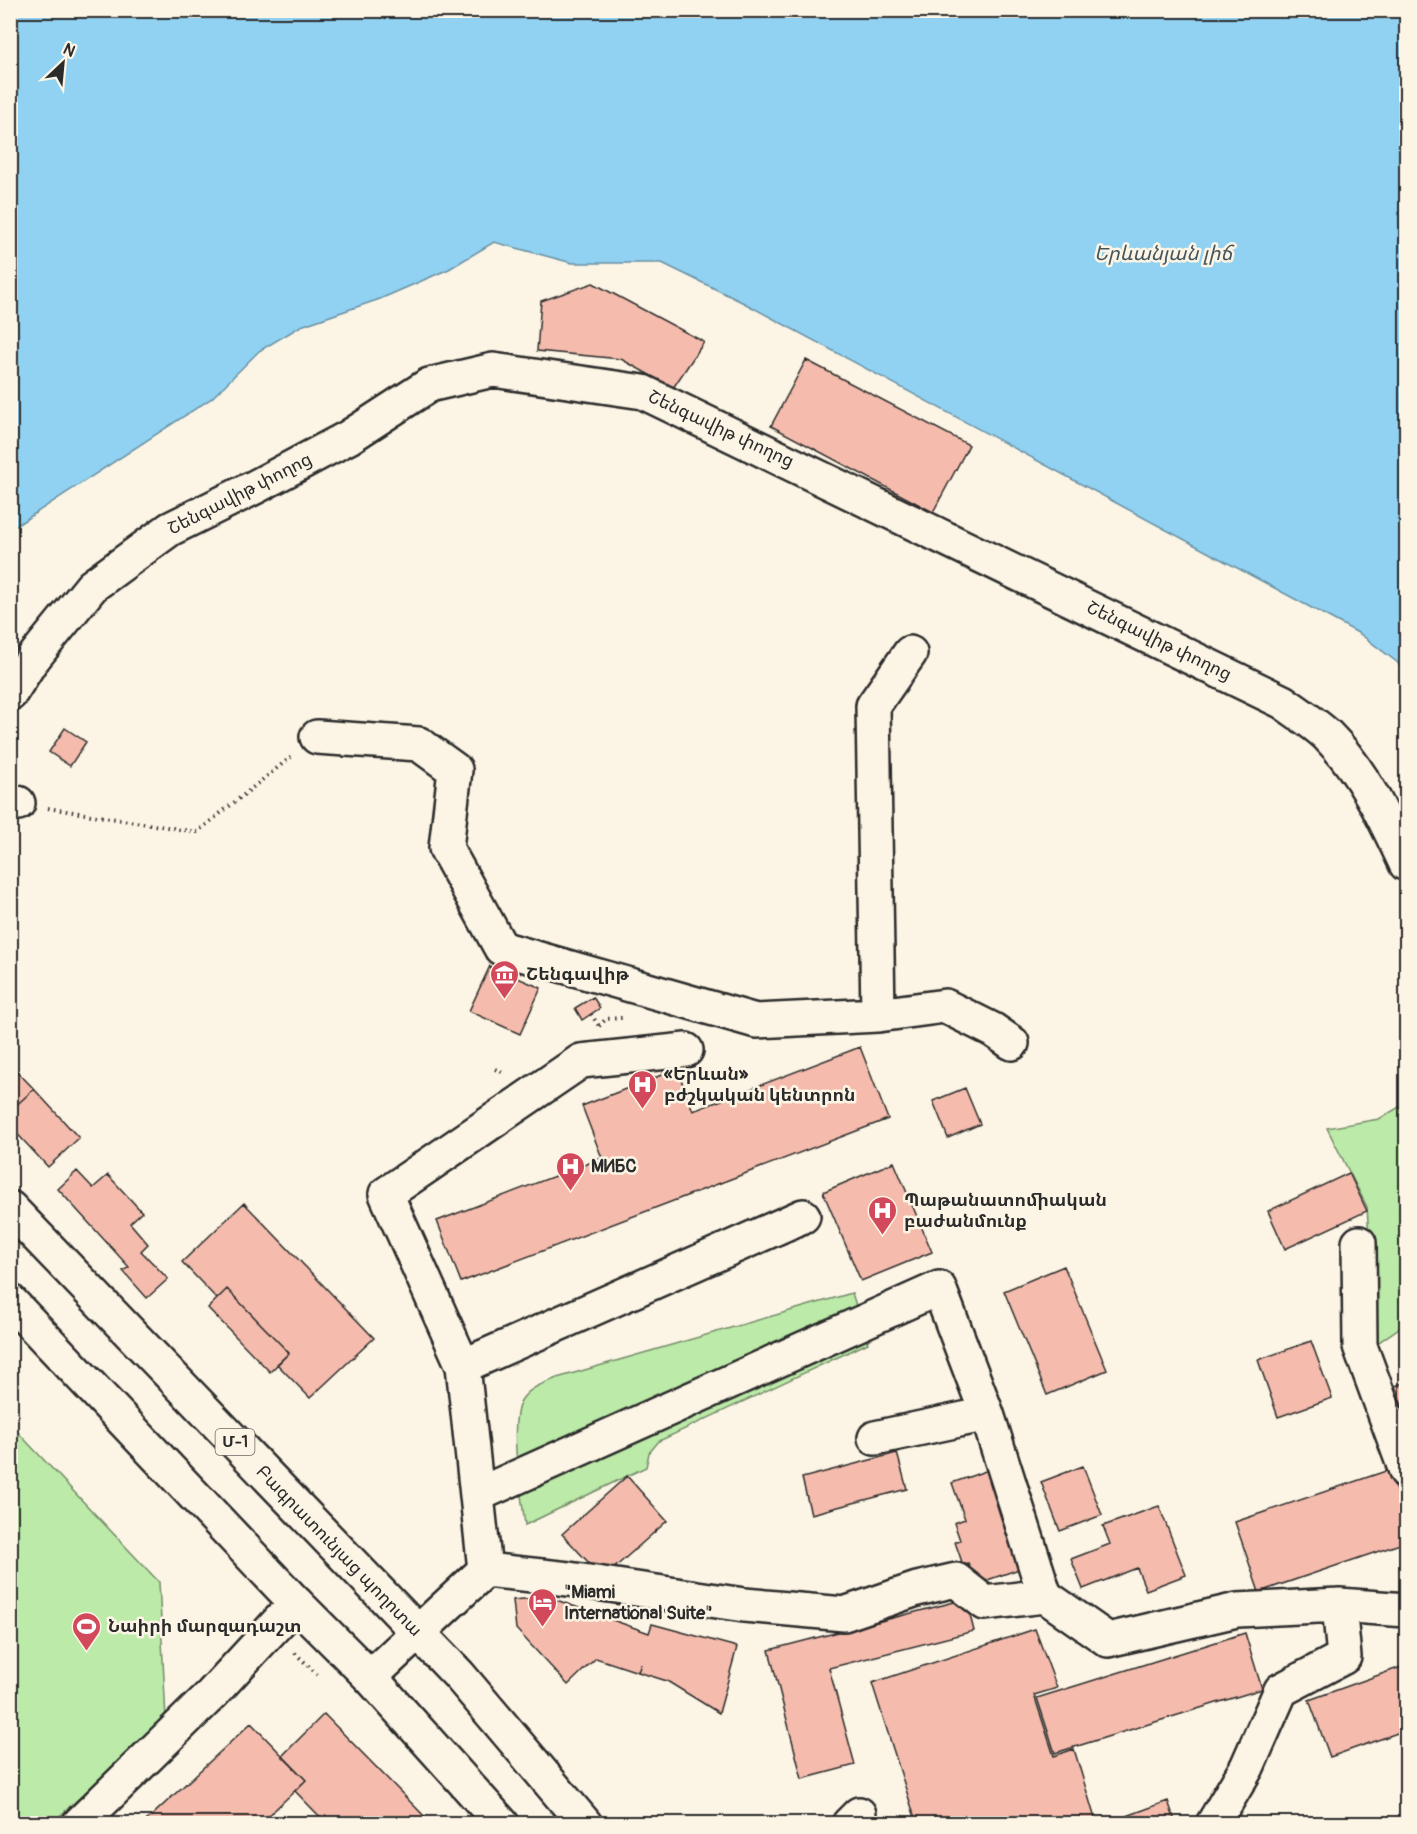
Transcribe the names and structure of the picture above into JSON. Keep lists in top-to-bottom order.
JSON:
{
  "streets": {
    "street": ["Շենգավիթ փողոց", "Մ-1", "Բագրատունյաց պողոտա"]
  },
  "water": ["Երևանյան լիճ"],
  "places": {
    "museum": ["Շենգավիթ"],
    "hospital": ["«Երևան» բժշկական կենտրոն", "МИБС", "Պաթանատոմիական բաժանմունք"],
    "hotel": ["\"Miami International Suite\""],
    "sports": ["Նաիրի մարզադաշտ"]
  },
  "north": "top right"
}
